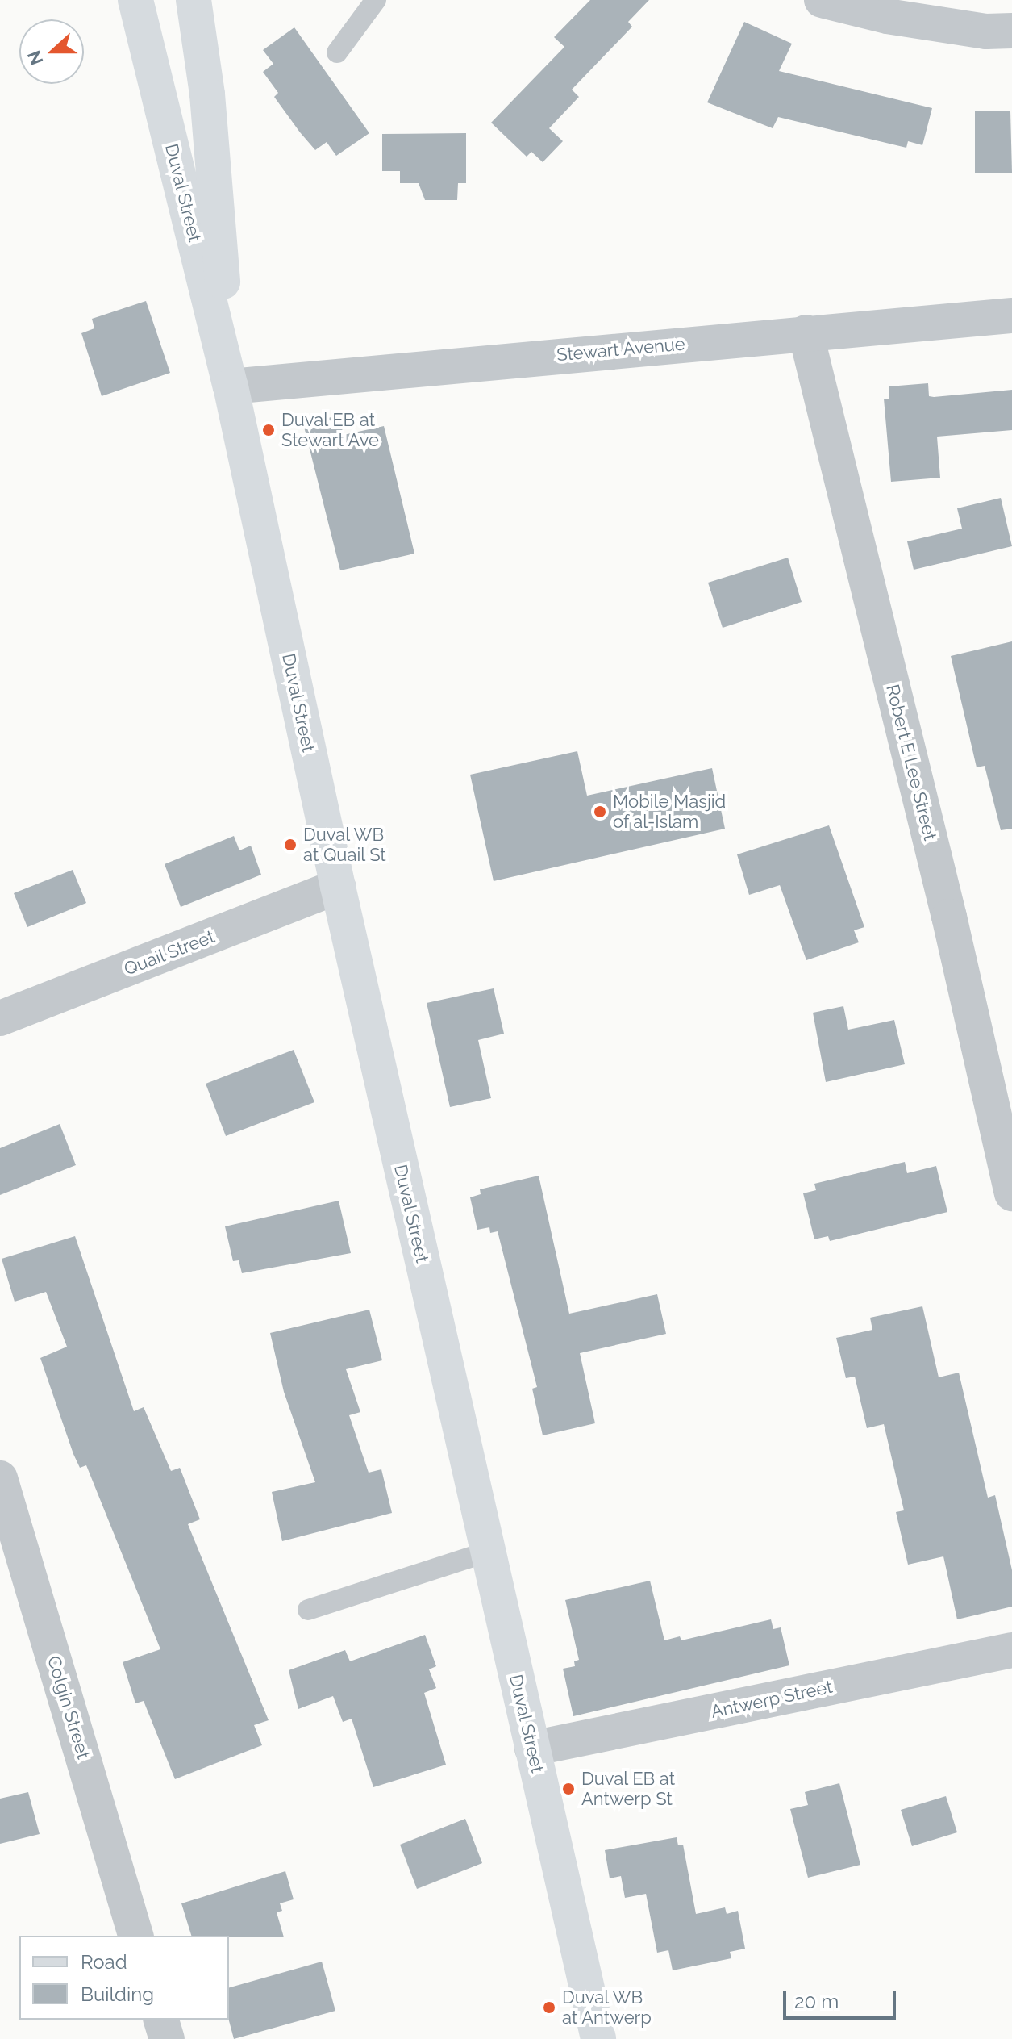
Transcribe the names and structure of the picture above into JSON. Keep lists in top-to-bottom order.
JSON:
{
  "streets": {
    "street": [
      "Duval Street",
      "Stewart Avenue",
      "Robert E Lee Street",
      "Quail Street",
      "Antwerp Street",
      "Colgin Street"
    ]
  },
  "crossings": [
    ["Duval Street", "Stewart Avenue"],
    ["Duval Street", "Quail Street"],
    ["Duval Street", "Antwerp Street"],
    ["Stewart Avenue", "Robert E Lee Street"]
  ],
  "places": [
    "Duval EB at Stewart Ave",
    "Mobile Masjid of al-Islam",
    "Duval WB at Quail St",
    "Duval EB at Antwerp St",
    "Duval WB at Antwerp"
  ],
  "legend": ["Road", "Building"],
  "scale_bar": "20 m",
  "north": "left"
}
